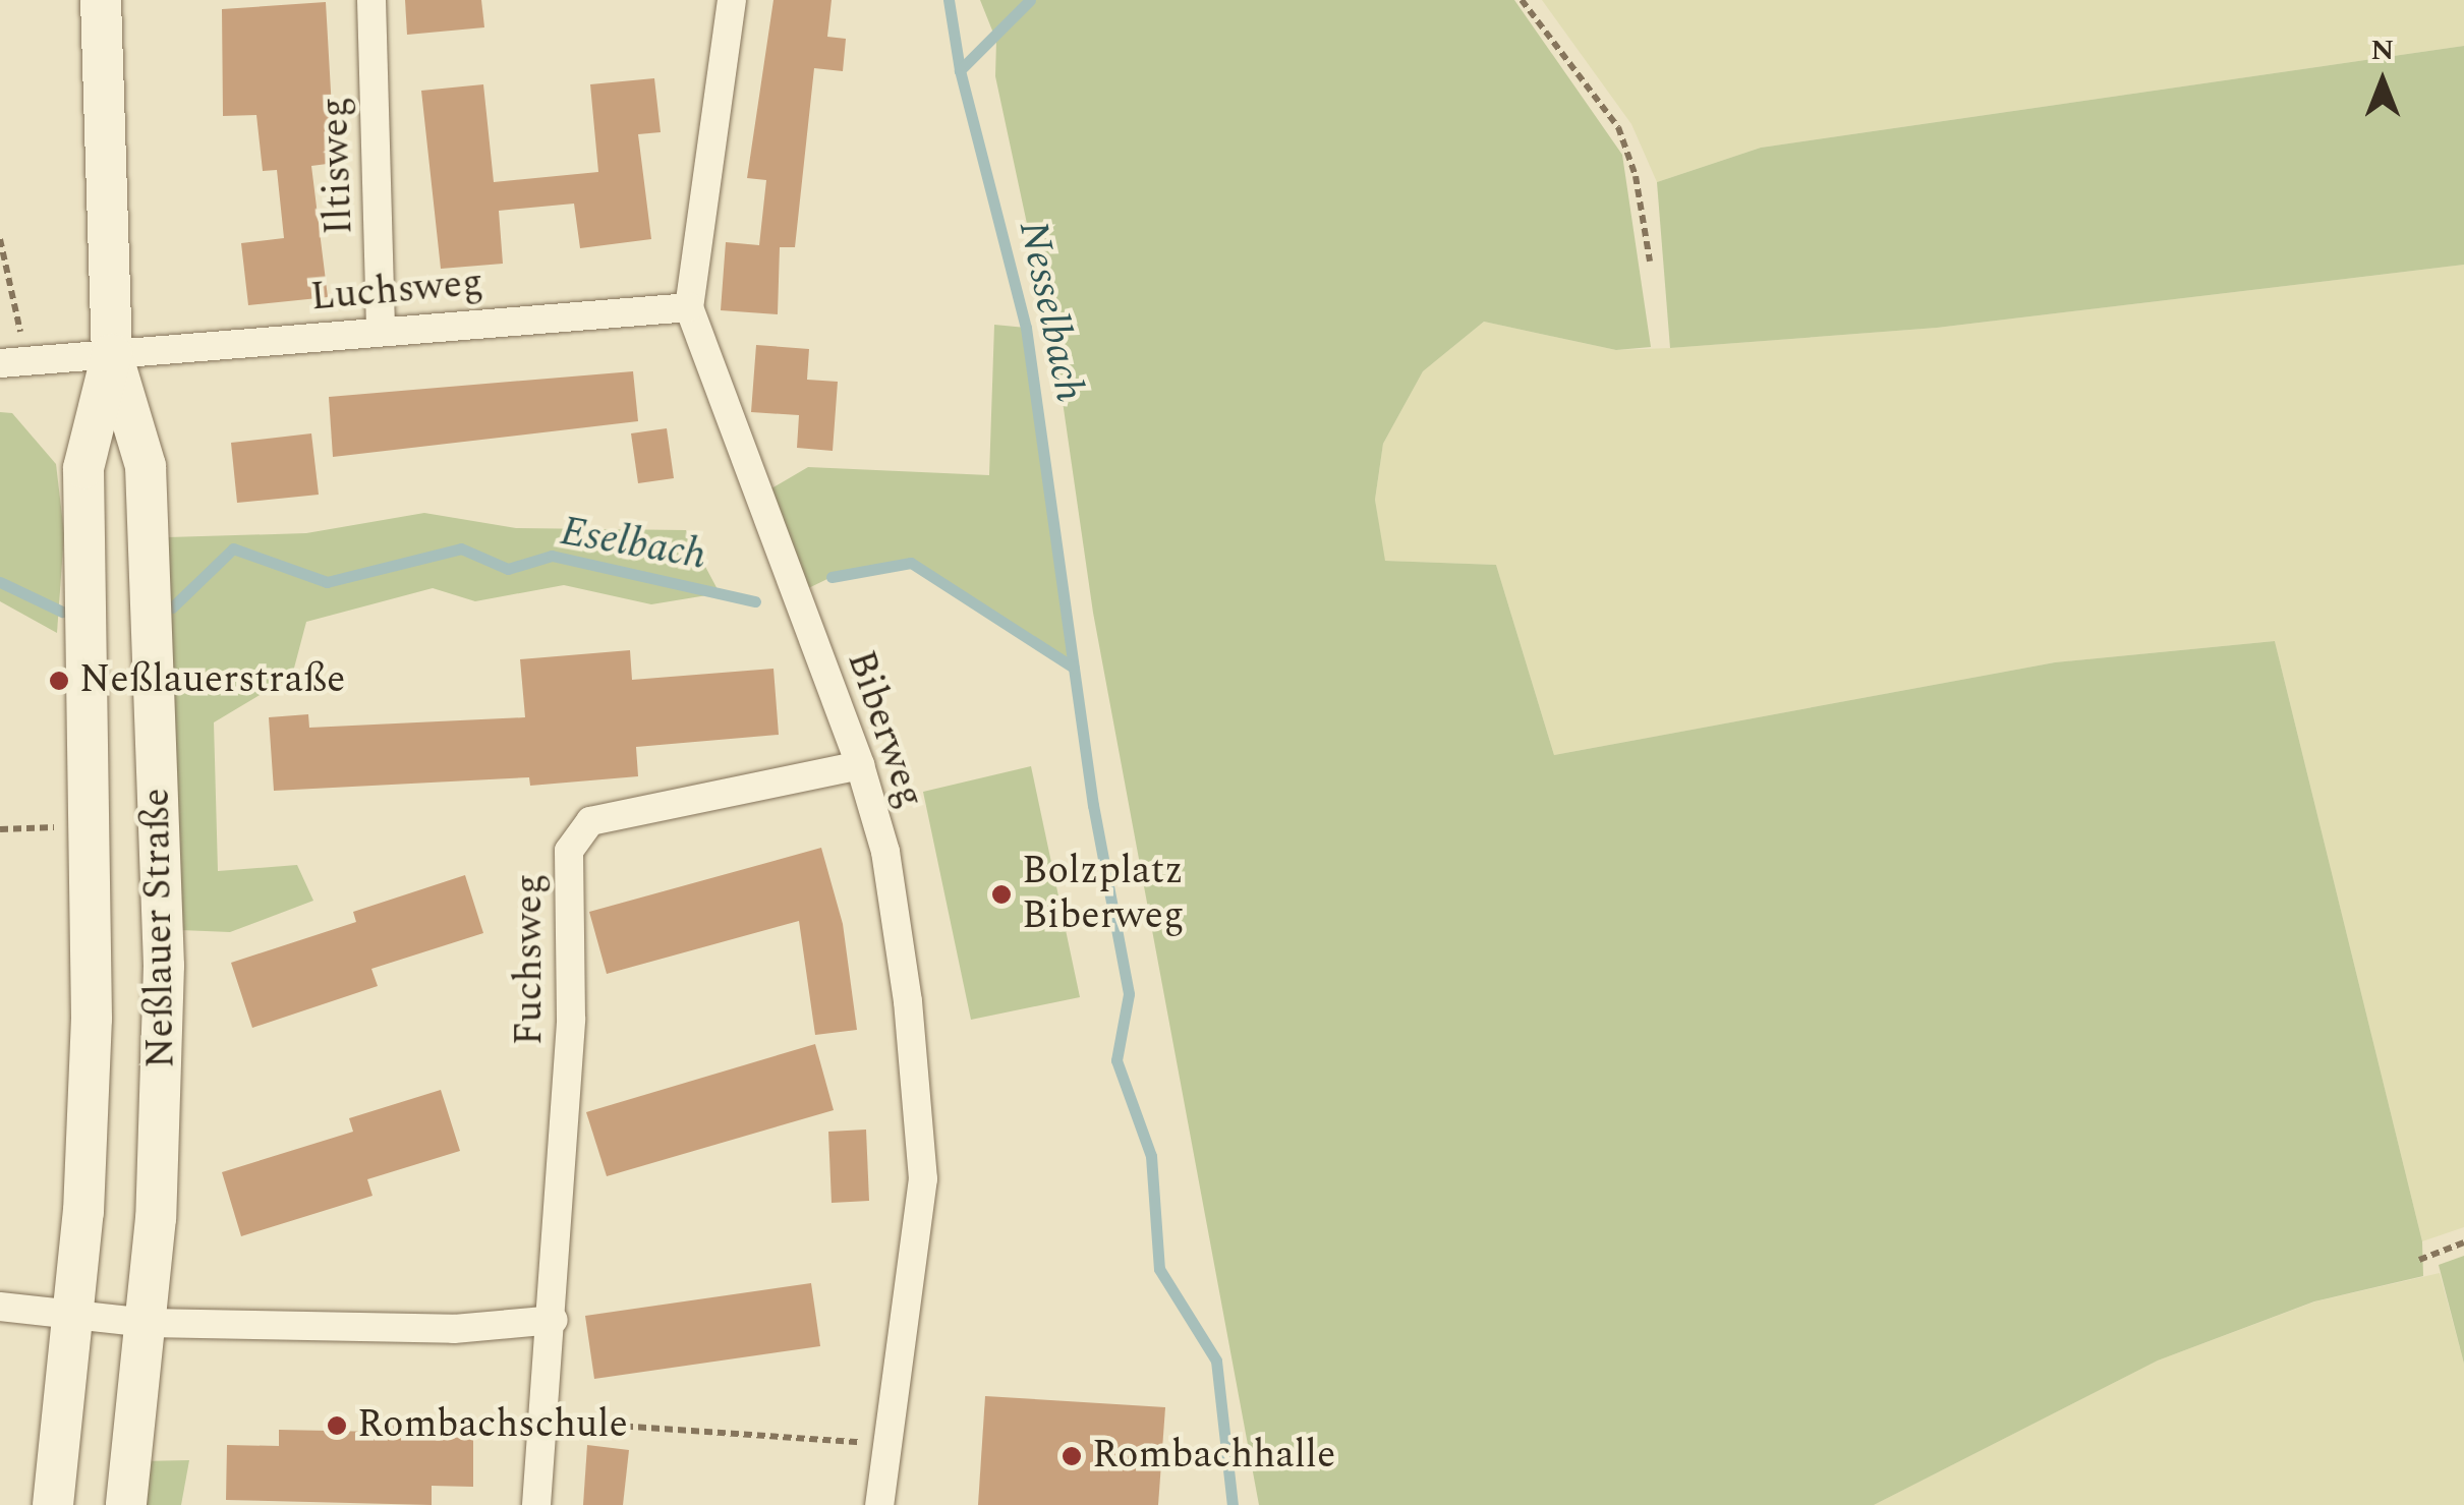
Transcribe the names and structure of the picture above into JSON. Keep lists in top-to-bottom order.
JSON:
{
  "streets": {
    "main road": ["Neßlauer Straße"],
    "street": [
      "Iltisweg",
      "Luchsweg",
      "Biberweg",
      "Fuchsweg"
    ]
  },
  "crossings": [
    ["Iltisweg", "Luchsweg"],
    ["Luchsweg", "Biberweg"],
    ["Luchsweg", "Neßlauer Straße"],
    ["Biberweg", "Fuchsweg"]
  ],
  "water": ["Nesselbach", "Eselbach"],
  "places": [
    "Neßlauerstraße",
    "Bolzplatz Biberweg",
    "Rombachschule",
    "Rombachhalle"
  ],
  "north": "top"
}
